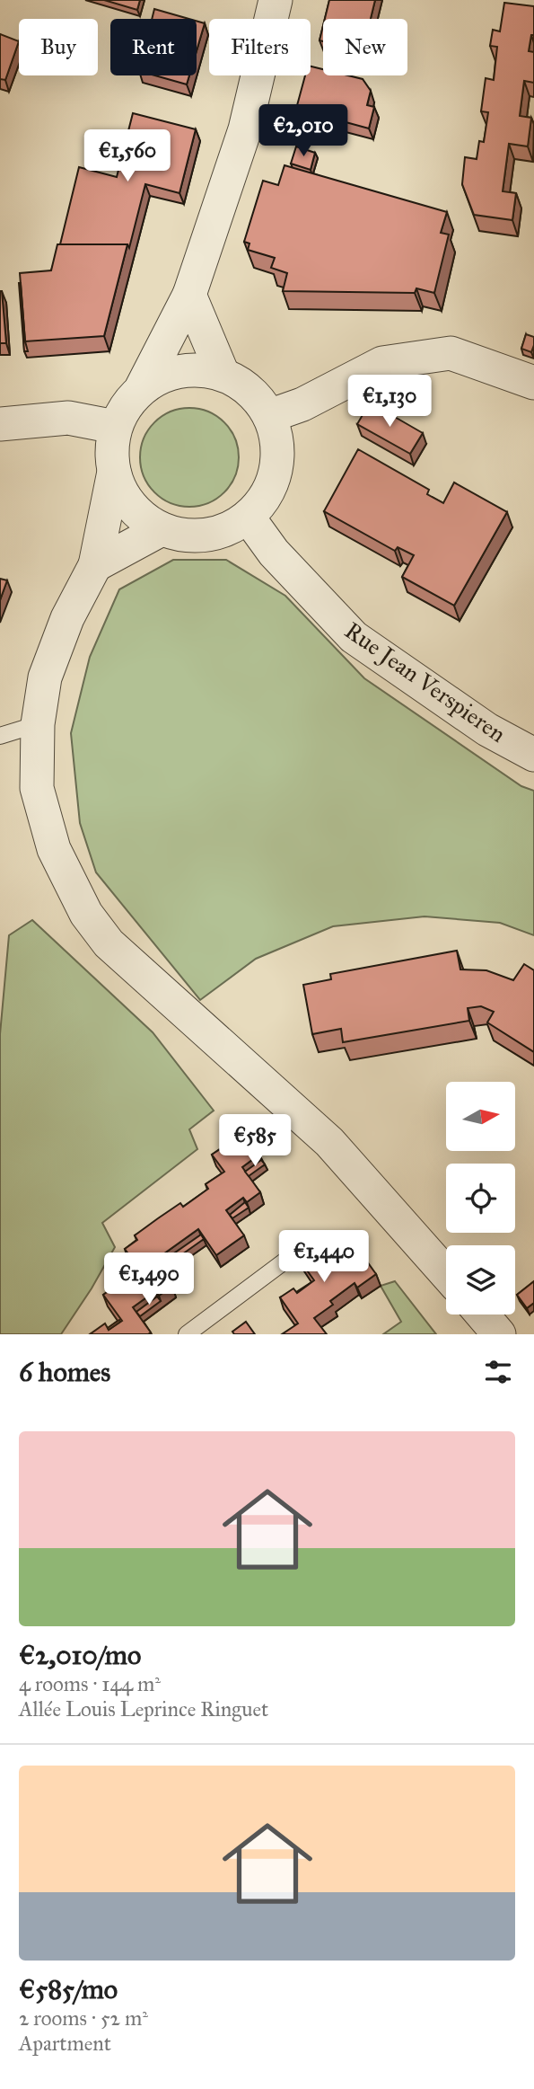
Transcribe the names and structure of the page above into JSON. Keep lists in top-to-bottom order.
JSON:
{
  "streets": {
    "street": ["Rue Jean Verspieren"]
  },
  "north": "right",
  "page": {
    "chip": [
      "Buy",
      "Rent",
      "Filters",
      "New"
    ],
    "price": [
      "€2,010",
      "€1,560",
      "€1,130",
      "€585",
      "€1,440",
      "€1,490"
    ],
    "heading": "6 homes",
    "list": [
      {
        "name": "€2,010/mo",
        "note": "4 rooms · 144 m² · Allée Louis Leprince Ringuet"
      },
      {
        "name": "€585/mo",
        "note": "2 rooms · 52 m² · Apartment"
      }
    ]
  }
}
